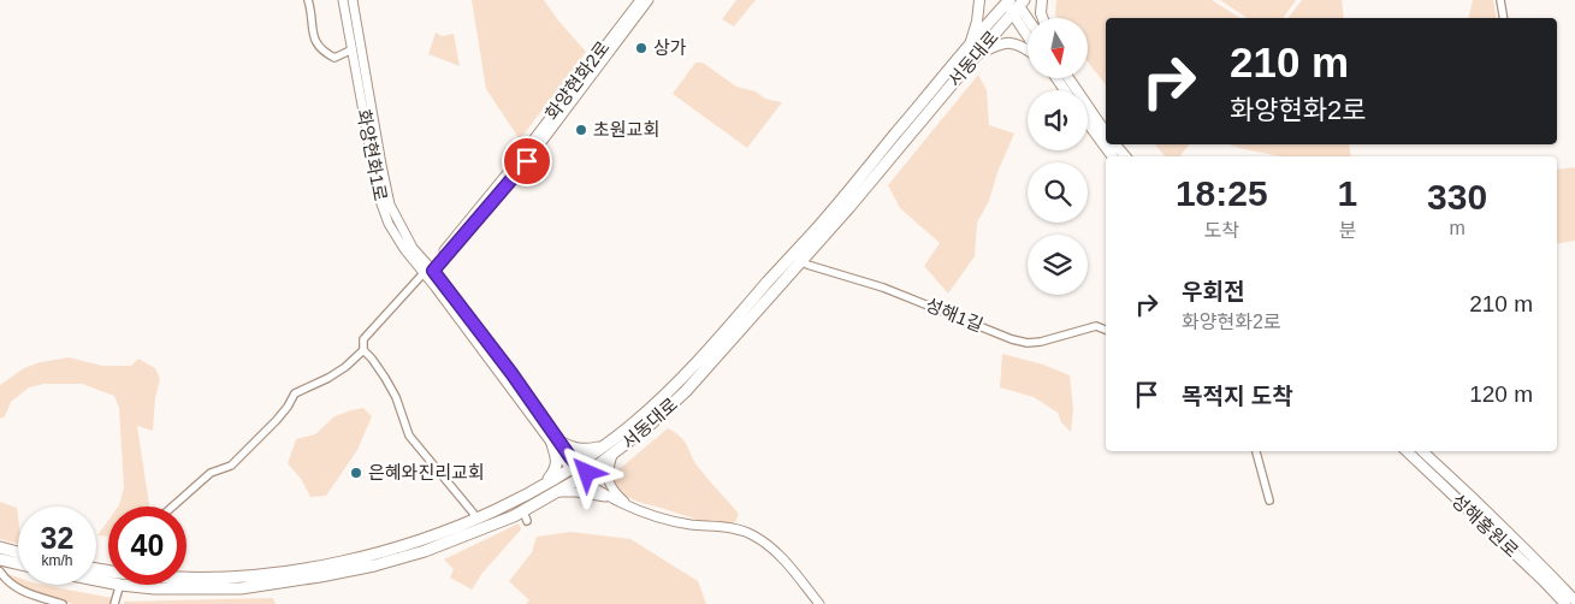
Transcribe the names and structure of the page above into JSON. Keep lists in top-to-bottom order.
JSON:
{
  "streets": {
    "main road": ["서동대로", "성해홍원로"],
    "street": ["화양현화2로", "화양현화1로", "성해1길"]
  },
  "crossings": [
    ["서동대로", "화양현화1로"],
    ["서동대로", "성해1길"],
    ["화양현화2로", "화양현화1로"]
  ],
  "places": ["상가", "초원교회", "은혜와진리교회"],
  "north": "bottom",
  "page": {
    "turn": ["210 m", "화양현화2로"],
    "eta": [
      "18:25",
      "도착",
      "1",
      "분",
      "330",
      "m"
    ],
    "list": [
      {
        "name": "우회전",
        "note": "화양현화2로",
        "value": "210 m"
      },
      {
        "name": "목적지 도착",
        "value": "120 m"
      }
    ],
    "speed": "32 km/h",
    "limit": "40"
  }
}
